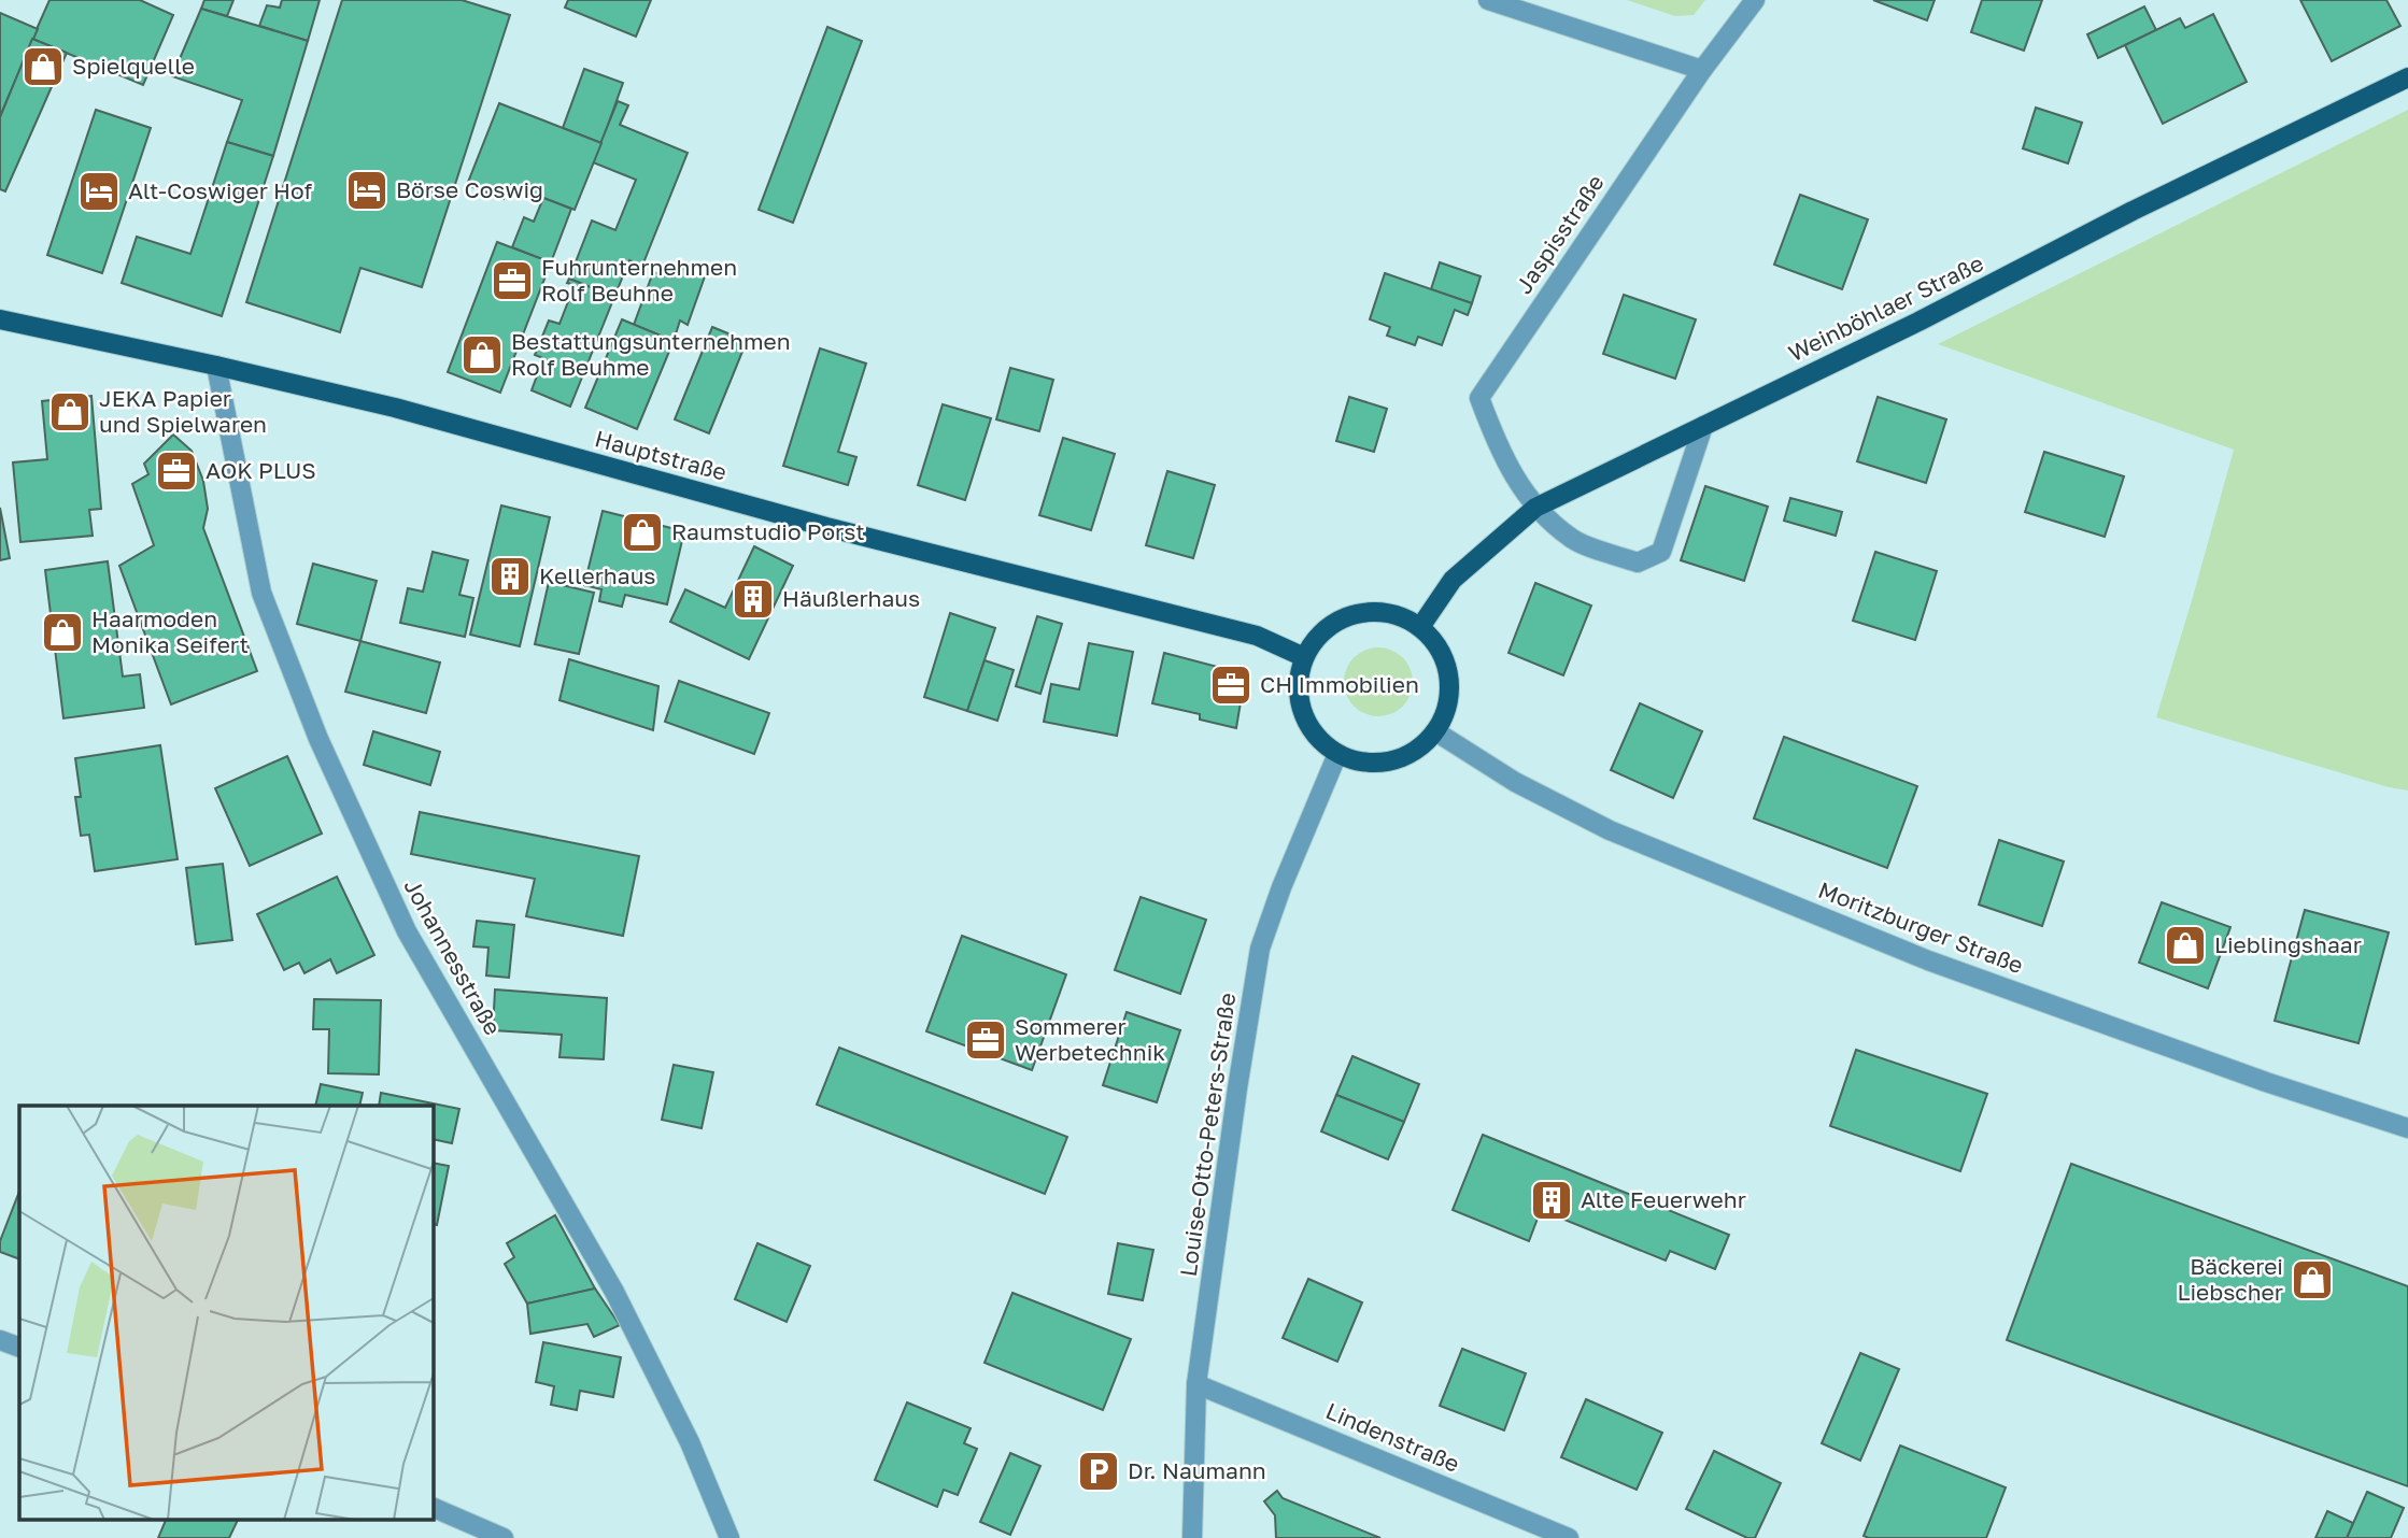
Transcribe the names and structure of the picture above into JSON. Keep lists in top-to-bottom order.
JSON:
{
  "streets": {
    "main road": ["Weinböhlaer Straße", "Hauptstraße"],
    "street": [
      "Jaspisstraße",
      "Moritzburger Straße",
      "Johannesstraße",
      "Louise-Otto-Peters-Straße",
      "Lindenstraße"
    ]
  },
  "crossings": [
    ["Jaspisstraße", "Weinböhlaer Straße"],
    ["Weinböhlaer Straße", "Hauptstraße"],
    ["Weinböhlaer Straße", "Moritzburger Straße"],
    ["Weinböhlaer Straße", "Louise-Otto-Peters-Straße"],
    ["Hauptstraße", "Moritzburger Straße"],
    ["Hauptstraße", "Johannesstraße"],
    ["Hauptstraße", "Louise-Otto-Peters-Straße"],
    ["Moritzburger Straße", "Louise-Otto-Peters-Straße"],
    ["Louise-Otto-Peters-Straße", "Lindenstraße"]
  ],
  "places": {
    "shop": [
      "Spielquelle",
      "Bestattungsunternehmen Rolf Beuhme",
      "JEKA Papier und Spielwaren",
      "Raumstudio Porst",
      "Haarmoden Monika Seifert",
      "Lieblingshaar",
      "Bäckerei Liebscher"
    ],
    "hotel": ["Börse Coswig", "Alt-Coswiger Hof"],
    "office": [
      "Fuhrunternehmen Rolf Beuhne",
      "AOK PLUS",
      "CH Immobilien",
      "Sommerer Werbetechnik"
    ],
    "building": ["Kellerhaus", "Häußlerhaus", "Alte Feuerwehr"],
    "parking": ["Dr. Naumann"]
  }
}
